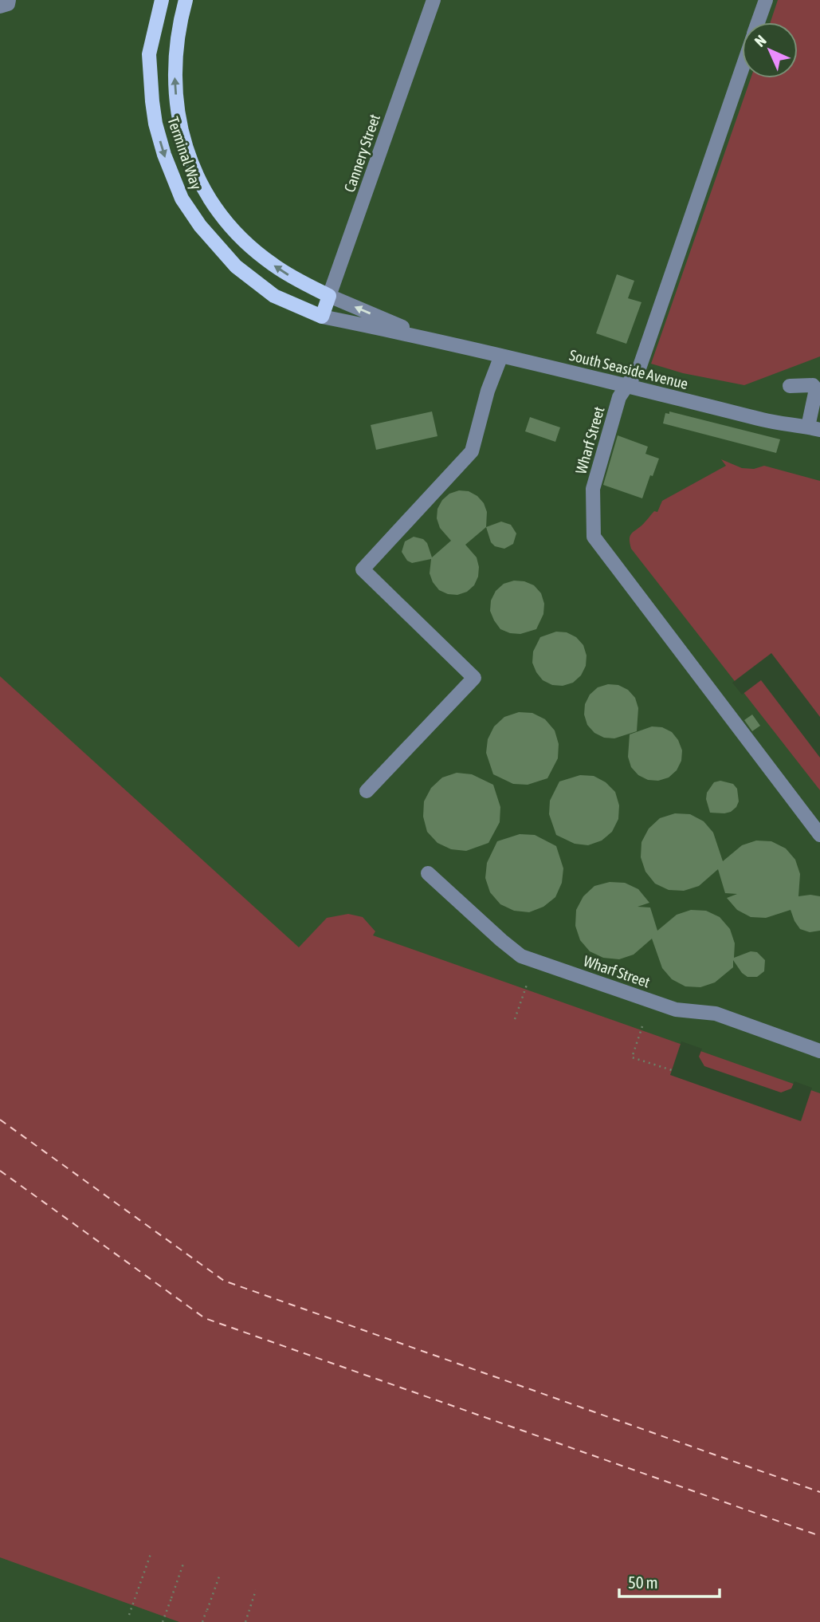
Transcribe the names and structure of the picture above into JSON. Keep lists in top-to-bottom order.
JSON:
{
  "streets": {
    "main road": ["Terminal Way", "Cannery Street"],
    "street": ["South Seaside Avenue", "Wharf Street"]
  },
  "crossings": [
    ["Terminal Way", "Cannery Street"],
    ["Terminal Way", "South Seaside Avenue"],
    ["Cannery Street", "South Seaside Avenue"],
    ["South Seaside Avenue", "Wharf Street"]
  ],
  "scale_bar": "50 m",
  "north": "top left"
}
